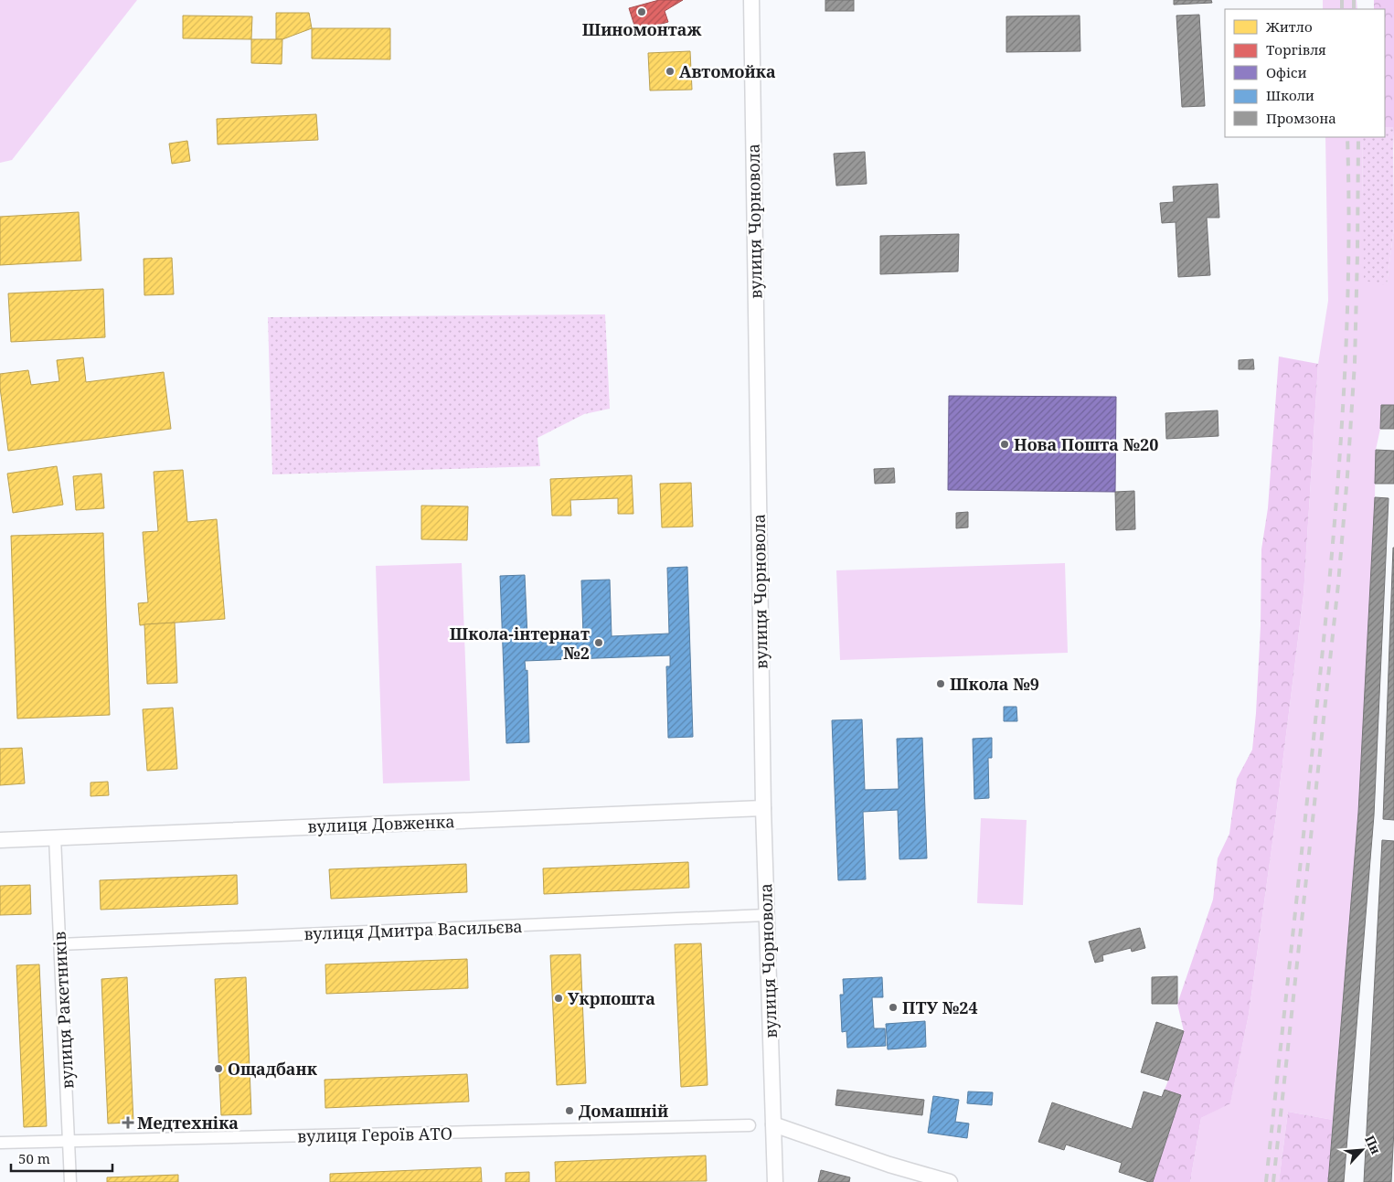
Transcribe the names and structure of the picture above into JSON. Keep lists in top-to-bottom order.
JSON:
{
  "streets": {
    "street": [
      "вулиця Чорновола",
      "вулиця Довженка",
      "вулиця Дмитра Васильєва",
      "вулиця Ракетників",
      "вулиця Героїв АТО"
    ]
  },
  "crossings": [
    ["вулиця Чорновола", "вулиця Довженка"],
    ["вулиця Чорновола", "вулиця Дмитра Васильєва"],
    ["вулиця Довженка", "вулиця Ракетників"],
    ["вулиця Дмитра Васильєва", "вулиця Ракетників"],
    ["вулиця Ракетників", "вулиця Героїв АТО"]
  ],
  "places": {
    "other": [
      "Шиномонтаж",
      "Автомойка",
      "Нова Пошта №20",
      "Школа-інтернат №2",
      "Школа №9",
      "Укрпошта",
      "ПТУ №24",
      "Ощадбанк",
      "Домашній"
    ],
    "health": ["Медтехніка"]
  },
  "legend": [
    "Житло",
    "Торгівля",
    "Офіси",
    "Школи",
    "Промзона"
  ],
  "scale_bar": "50 m",
  "north": "top right"
}
